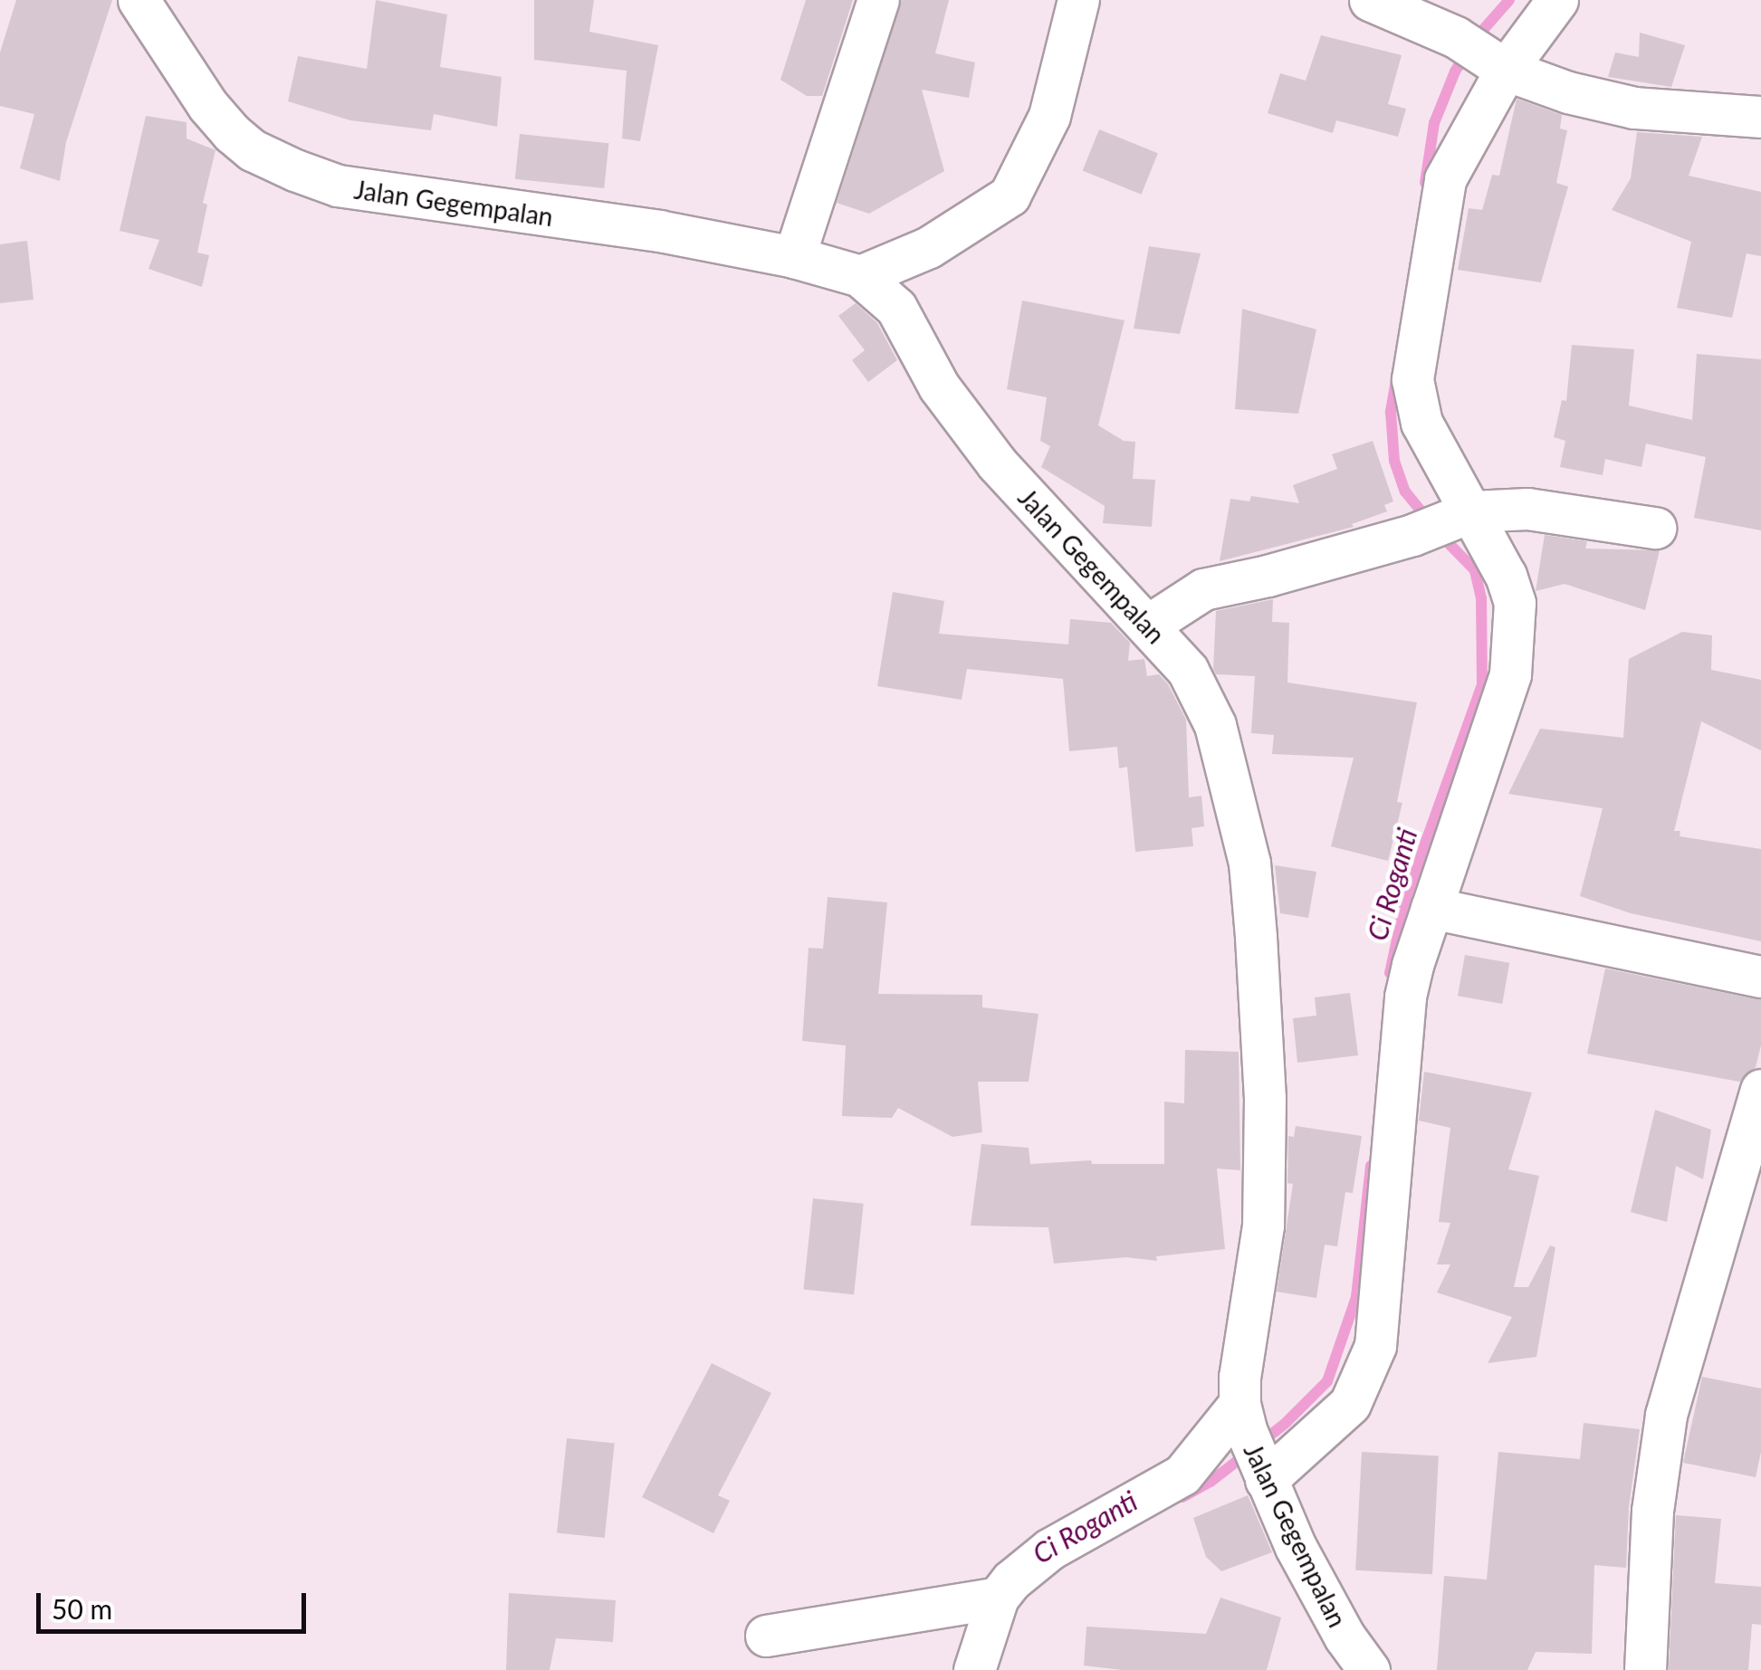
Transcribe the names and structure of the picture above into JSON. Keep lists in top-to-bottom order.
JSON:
{
  "streets": {
    "street": ["Jalan Gegempalan"]
  },
  "water": ["Ci Roganti"],
  "scale_bar": "50 m"
}
